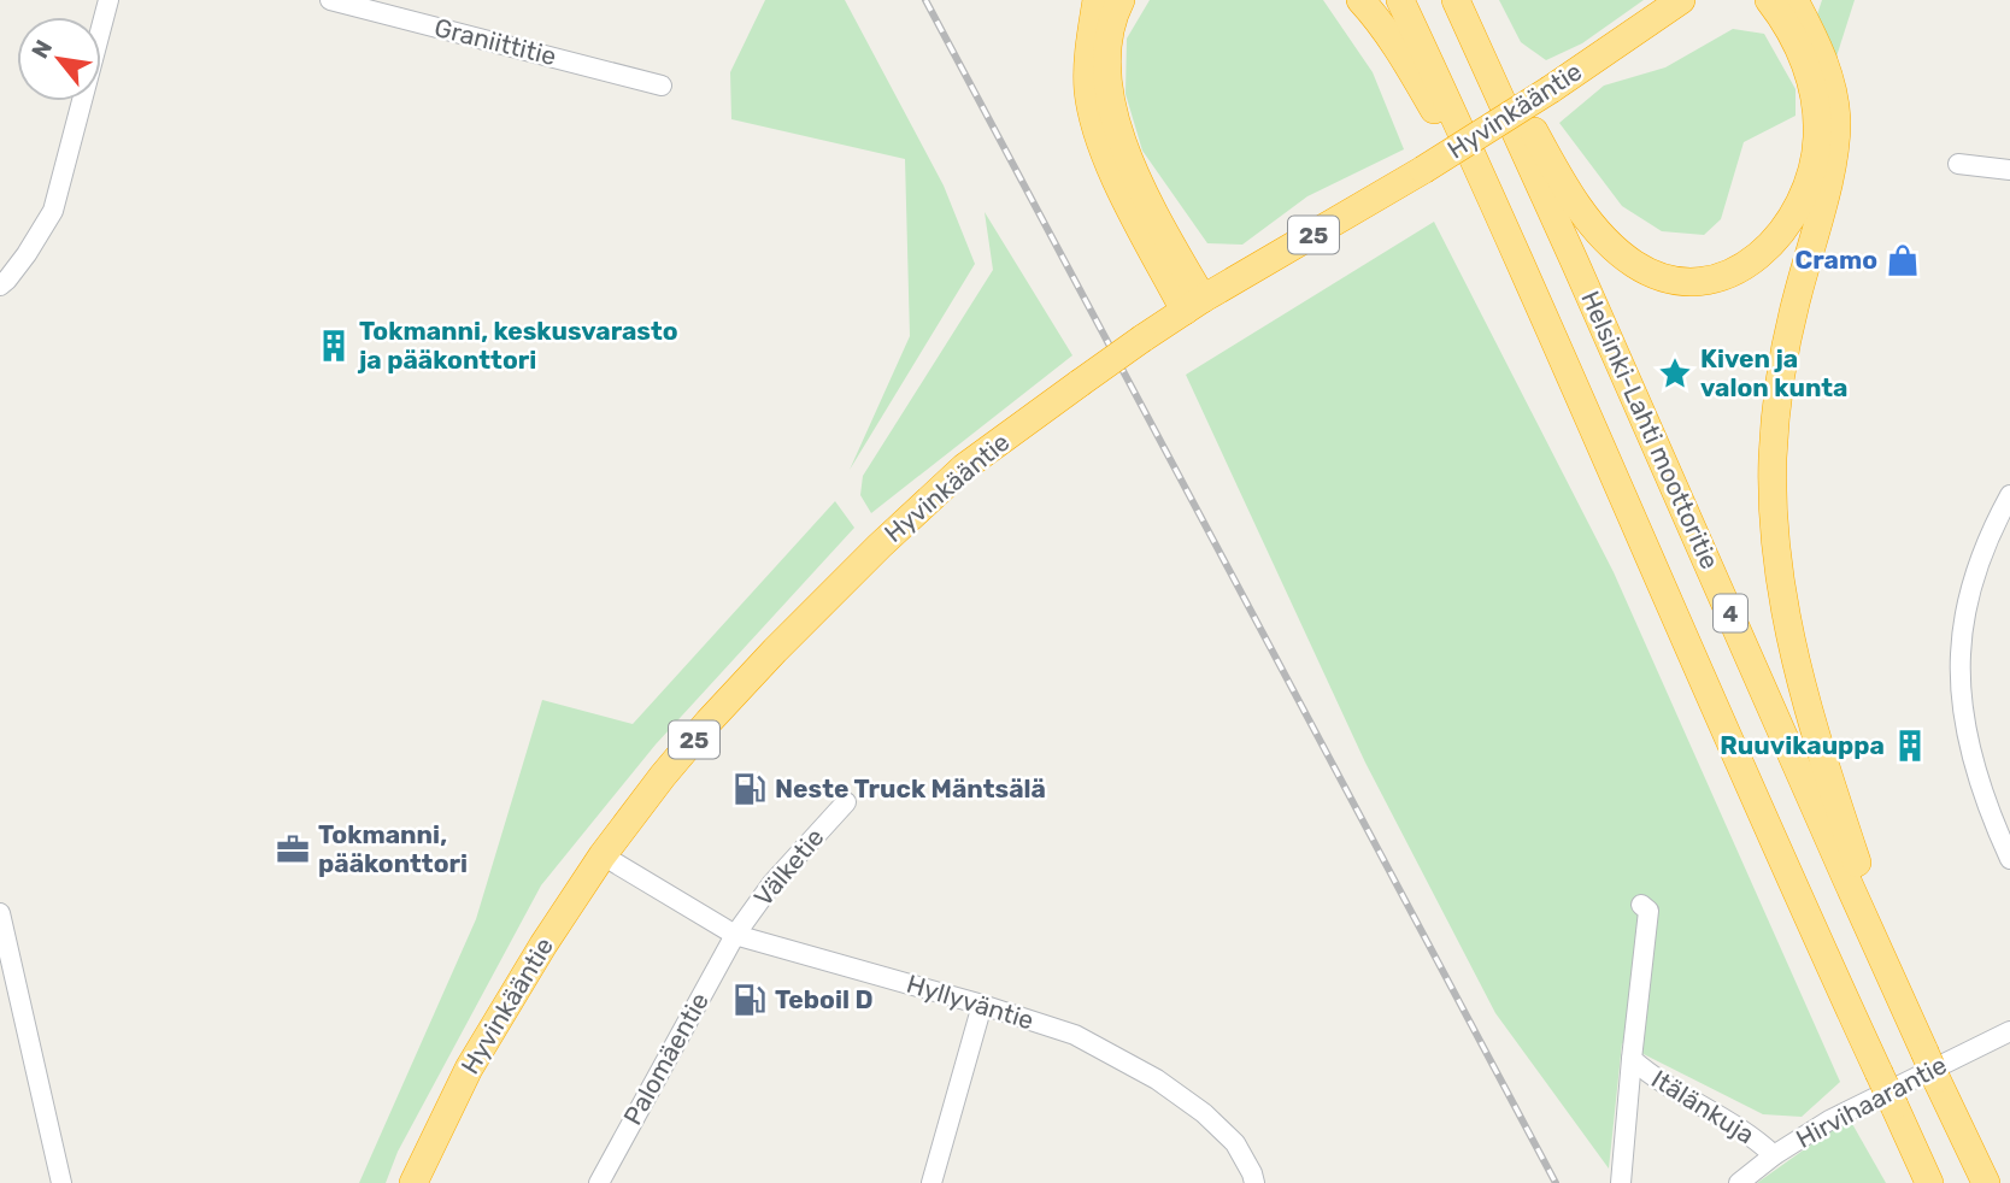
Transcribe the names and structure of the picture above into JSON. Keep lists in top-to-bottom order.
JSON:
{
  "streets": {
    "highway": [
      "Hyvinkääntie",
      "25",
      "Helsinki-Lahti moottoritie",
      "4"
    ],
    "street": [
      "Graniittitie",
      "Välketie",
      "Hyllyväntie",
      "Palomäentie",
      "Hirvihaarantie",
      "Itälänkuja"
    ]
  },
  "crossings": [
    ["Hyvinkääntie", "Hyllyväntie"],
    ["Välketie", "Hyllyväntie"],
    ["Välketie", "Palomäentie"],
    ["Hyllyväntie", "Palomäentie"],
    ["Hirvihaarantie", "Itälänkuja"]
  ],
  "places": {
    "shop": ["Cramo"],
    "building": ["Tokmanni, keskusvarasto ja pääkonttori", "Ruuvikauppa"],
    "place": ["Kiven ja valon kunta"],
    "fuel station": ["Neste Truck Mäntsälä", "Teboil D"],
    "office": ["Tokmanni, pääkonttori"]
  },
  "north": "top left"
}
